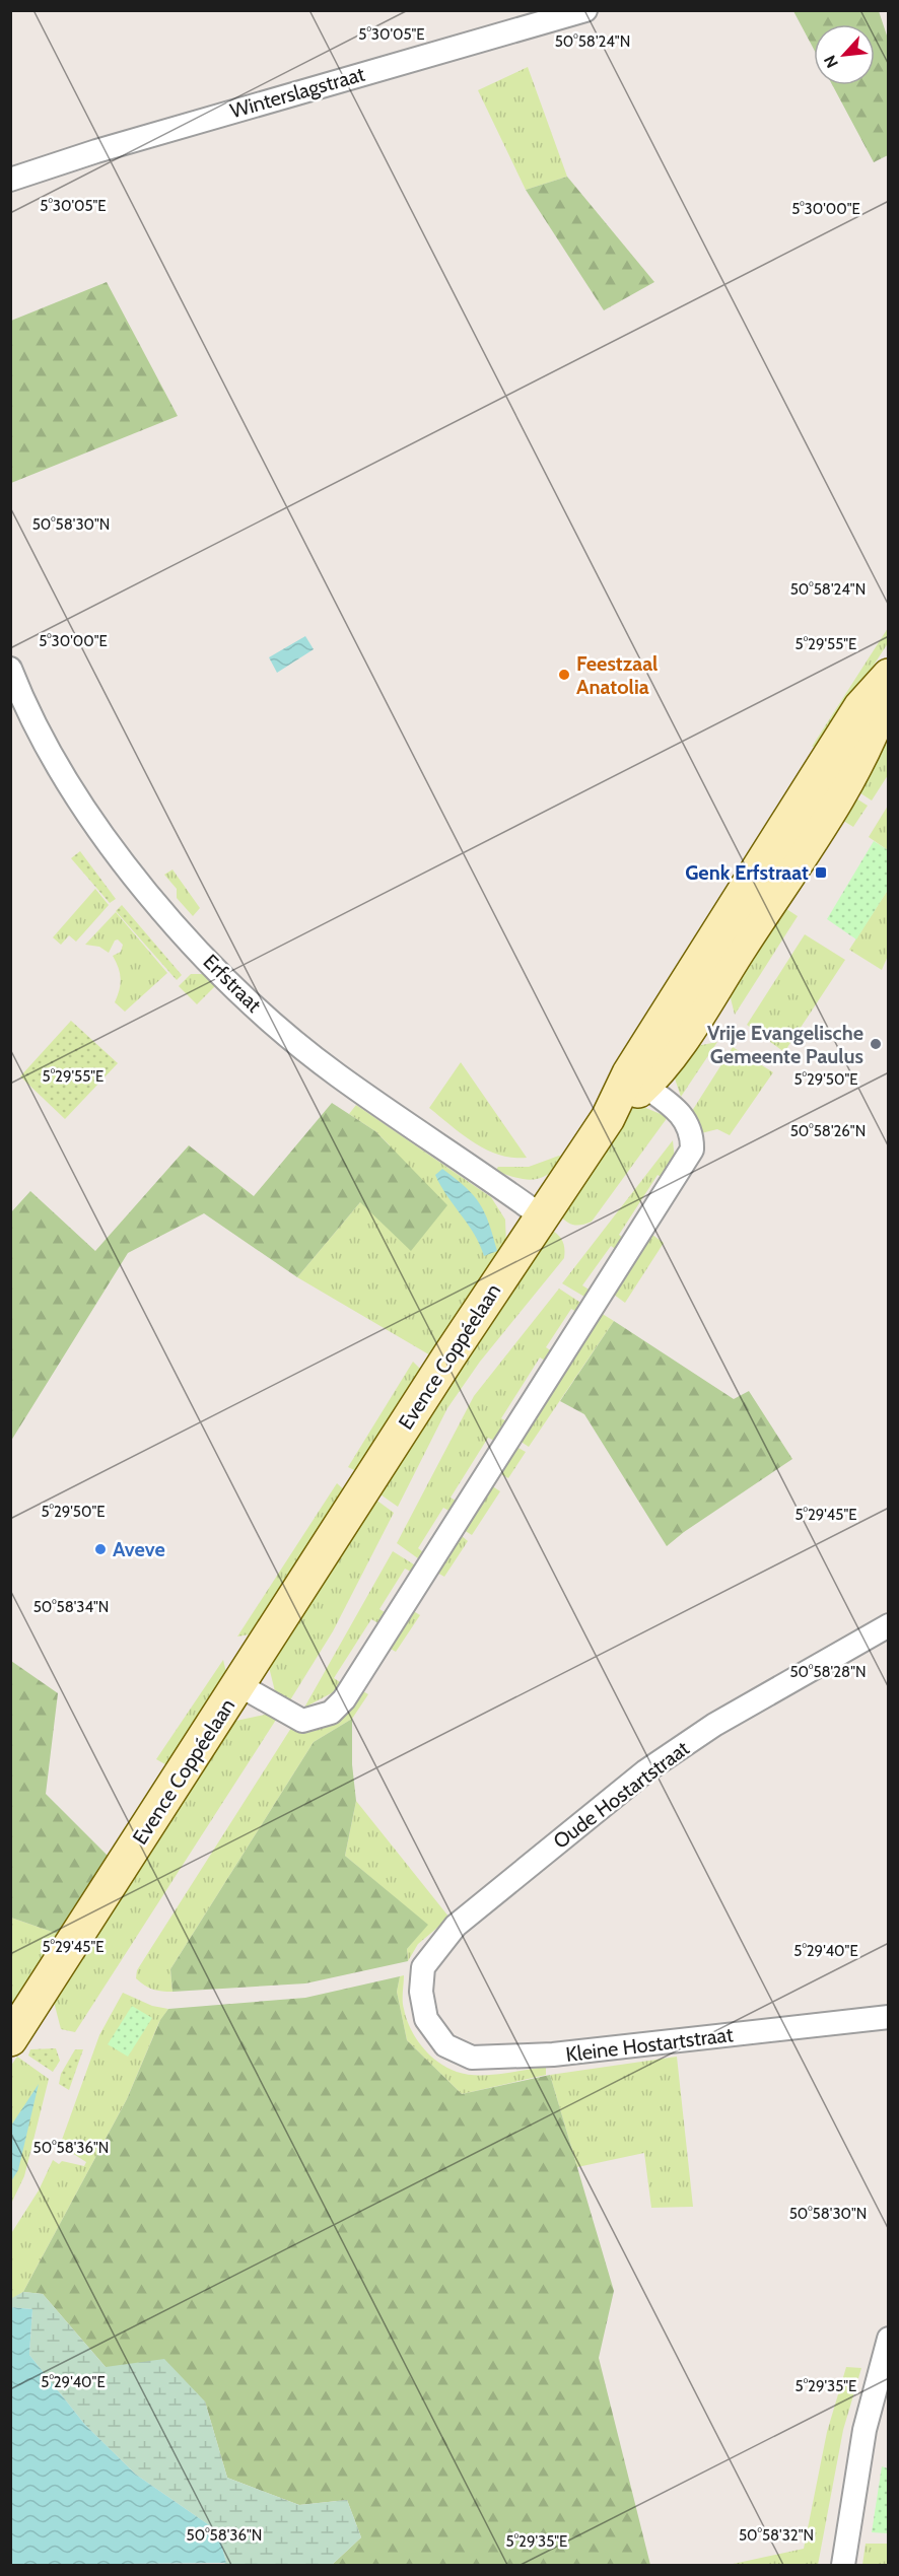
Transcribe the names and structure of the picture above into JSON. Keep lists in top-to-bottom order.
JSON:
{
  "streets": {
    "street": [
      "Winterslagstraat",
      "Erfstraat",
      "Evence Coppéelaan",
      "Oude Hostartstraat",
      "Kleine Hostartstraat"
    ]
  },
  "crossings": [
    ["Erfstraat", "Evence Coppéelaan"],
    ["Oude Hostartstraat", "Kleine Hostartstraat"]
  ],
  "places": {
    "other": ["Feestzaal Anatolia", "Vrije Evangelische Gemeente Paulus", "Aveve"],
    "transit": ["Genk Erfstraat"]
  },
  "north": "bottom left",
  "coordinates": [
    "5°30'05\"E",
    "50°58'24\"N",
    "5°30'00\"E",
    "50°58'30\"N",
    "5°29'55\"E",
    "5°29'50\"E",
    "50°58'26\"N",
    "5°29'45\"E",
    "50°58'34\"N",
    "50°58'28\"N",
    "5°29'40\"E",
    "50°58'36\"N",
    "5°29'35\"E",
    "50°58'32\"N"
  ]
}
